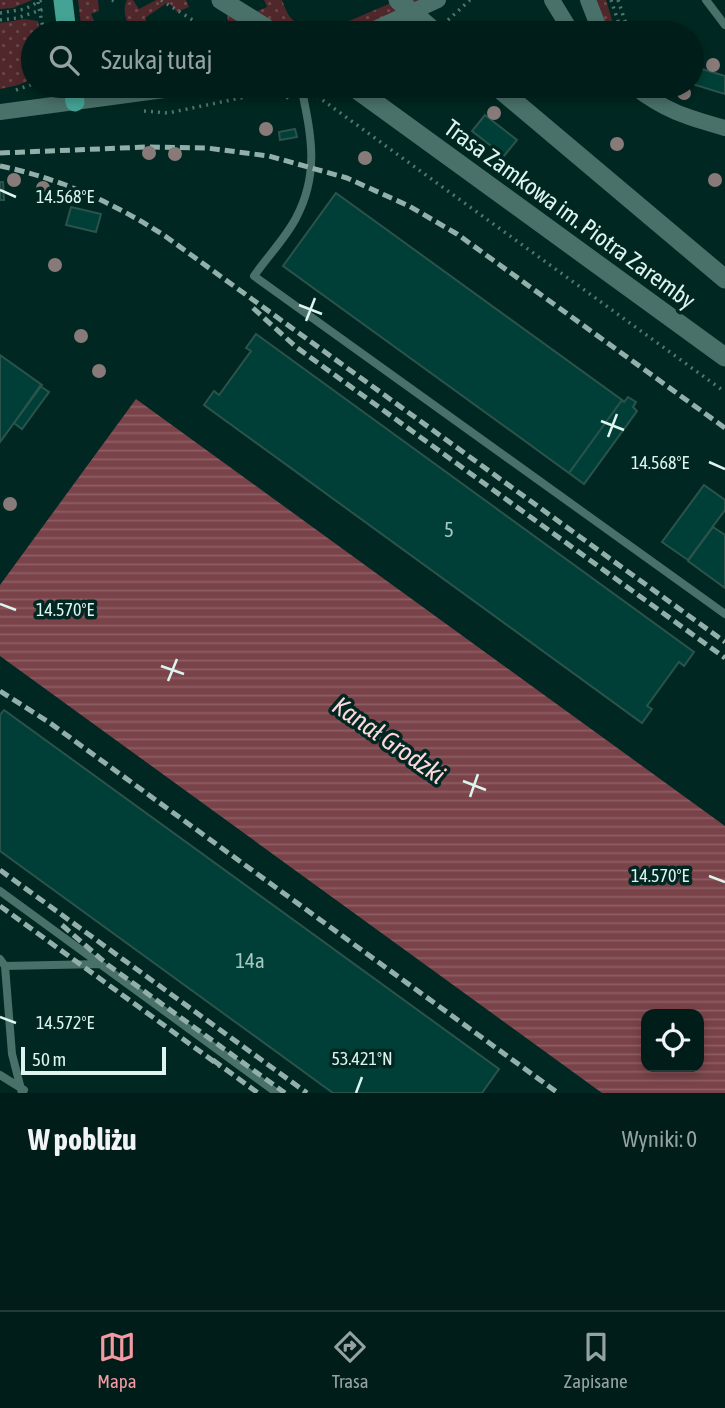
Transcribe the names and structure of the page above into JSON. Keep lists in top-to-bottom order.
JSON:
{
  "streets": {
    "main road": ["Trasa Zamkowa im. Piotra Zaremby"]
  },
  "water": ["Kanał Grodzki"],
  "house_numbers": ["5", "14a"],
  "scale_bar": "50 m",
  "page": {
    "search": "Szukaj tutaj",
    "scale": "50 m",
    "heading": ["W pobliżu", "Wyniki: 0"],
    "nav": ["Mapa", "Trasa", "Zapisane"]
  },
  "coordinates": [
    "14.568°E",
    "14.570°E",
    "14.572°E",
    "53.421°N"
  ]
}
